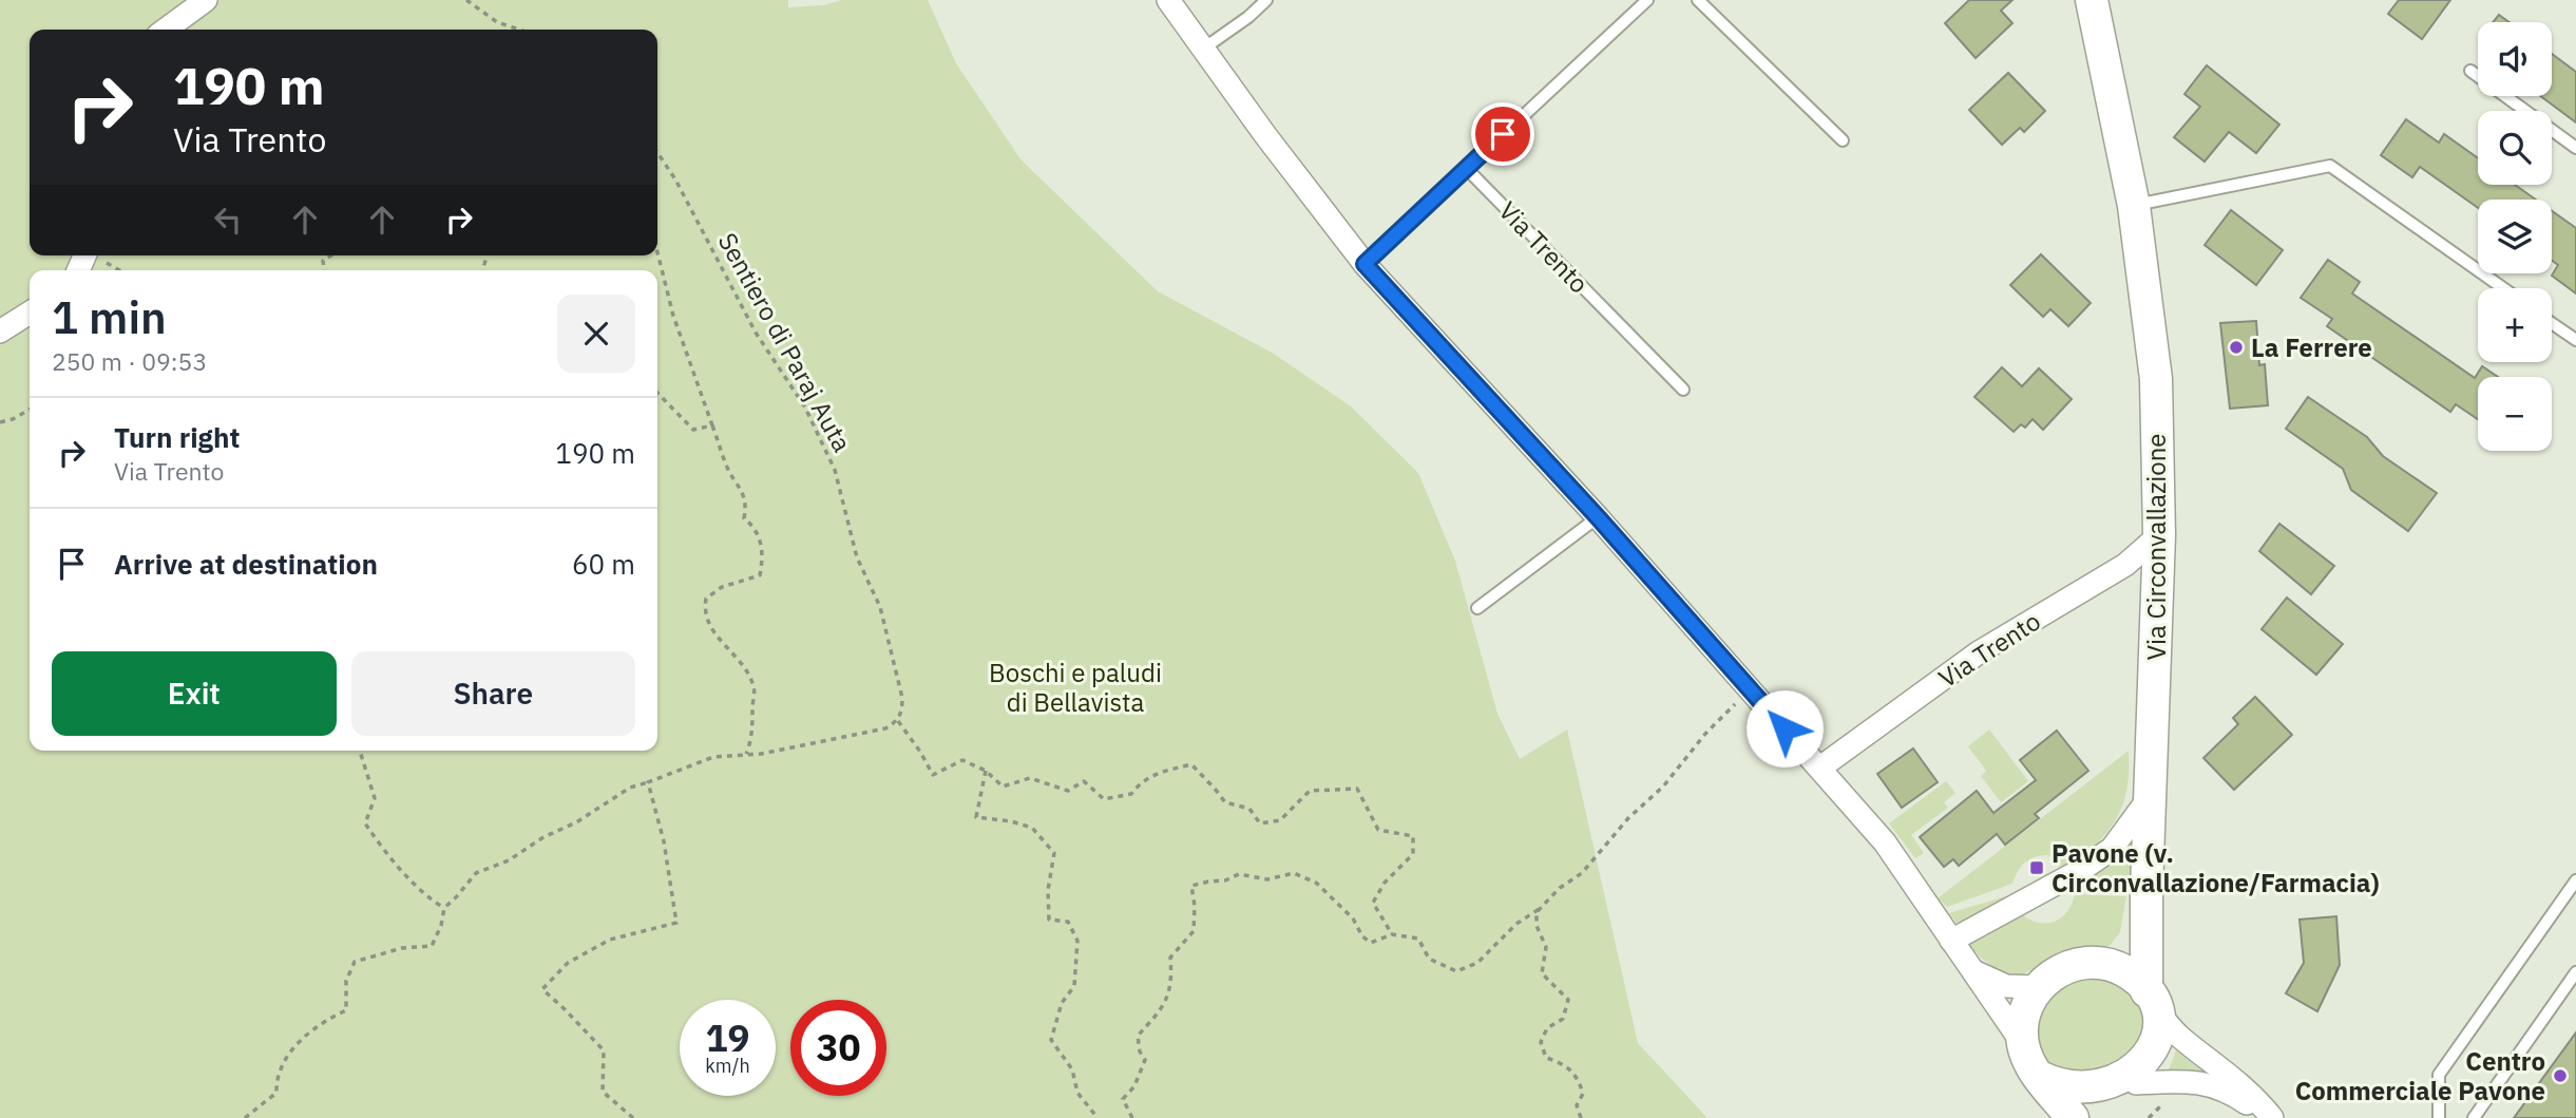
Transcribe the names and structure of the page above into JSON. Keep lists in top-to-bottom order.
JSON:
{
  "streets": {
    "main road": ["Via Circonvallazione"],
    "street": ["Via Trento"],
    "path": ["Sentiero di Paraj Auta"]
  },
  "crossings": [
    ["Via Trento", "Via Circonvallazione"]
  ],
  "parks": ["Boschi e paludi di Bellavista"],
  "places": {
    "other": ["La Ferrere", "Centro Commerciale Pavone"],
    "transit": ["Pavone (v. Circonvallazione/Farmacia)"]
  },
  "page": {
    "map_buttons": ["+", "−"],
    "turn": ["190 m", "Via Trento"],
    "heading": ["1 min", "250 m · 09:53"],
    "list": [
      {
        "name": "Turn right",
        "note": "Via Trento",
        "value": "190 m"
      },
      {
        "name": "Arrive at destination",
        "value": "60 m"
      }
    ],
    "buttons": ["Exit", "Share"],
    "speed": "19 km/h",
    "limit": "30"
  }
}
